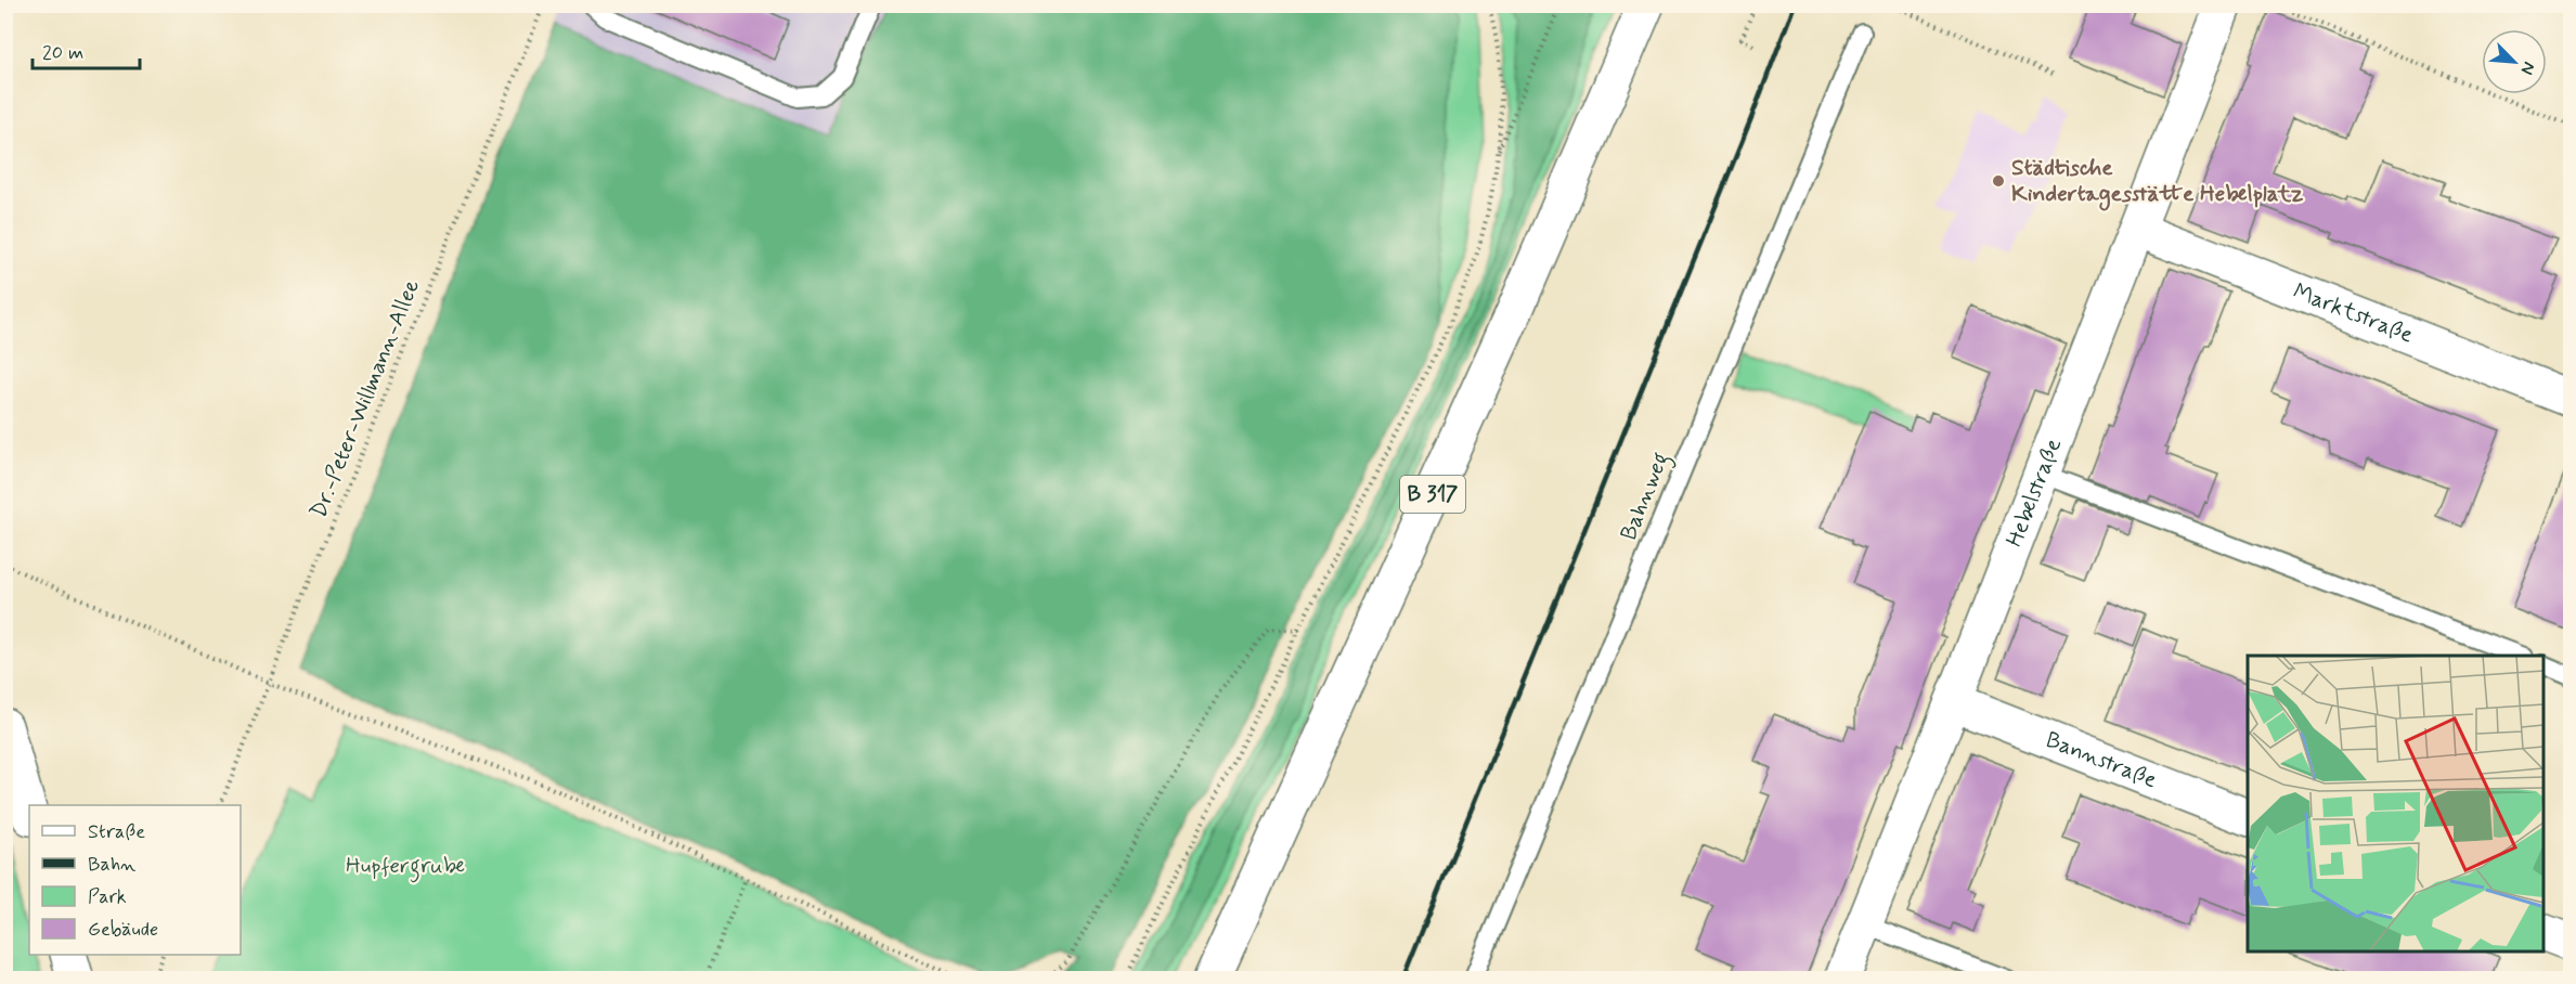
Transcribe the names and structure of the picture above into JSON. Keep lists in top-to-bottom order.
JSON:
{
  "streets": {
    "street": [
      "Marktstraße",
      "Hebelstraße",
      "B 317",
      "Bannstraße"
    ],
    "lane": ["Bahnweg"],
    "path": ["Dr.-Peter-Willmann-Allee"]
  },
  "crossings": [
    ["Marktstraße", "Hebelstraße"],
    ["Hebelstraße", "Bannstraße"]
  ],
  "parks": ["Hupfergrube"],
  "places": ["Städtische Kindertagesstätte Hebelplatz"],
  "legend": [
    "Straße",
    "Bahn",
    "Park",
    "Gebäude"
  ],
  "scale_bar": "20 m",
  "north": "bottom right"
}
